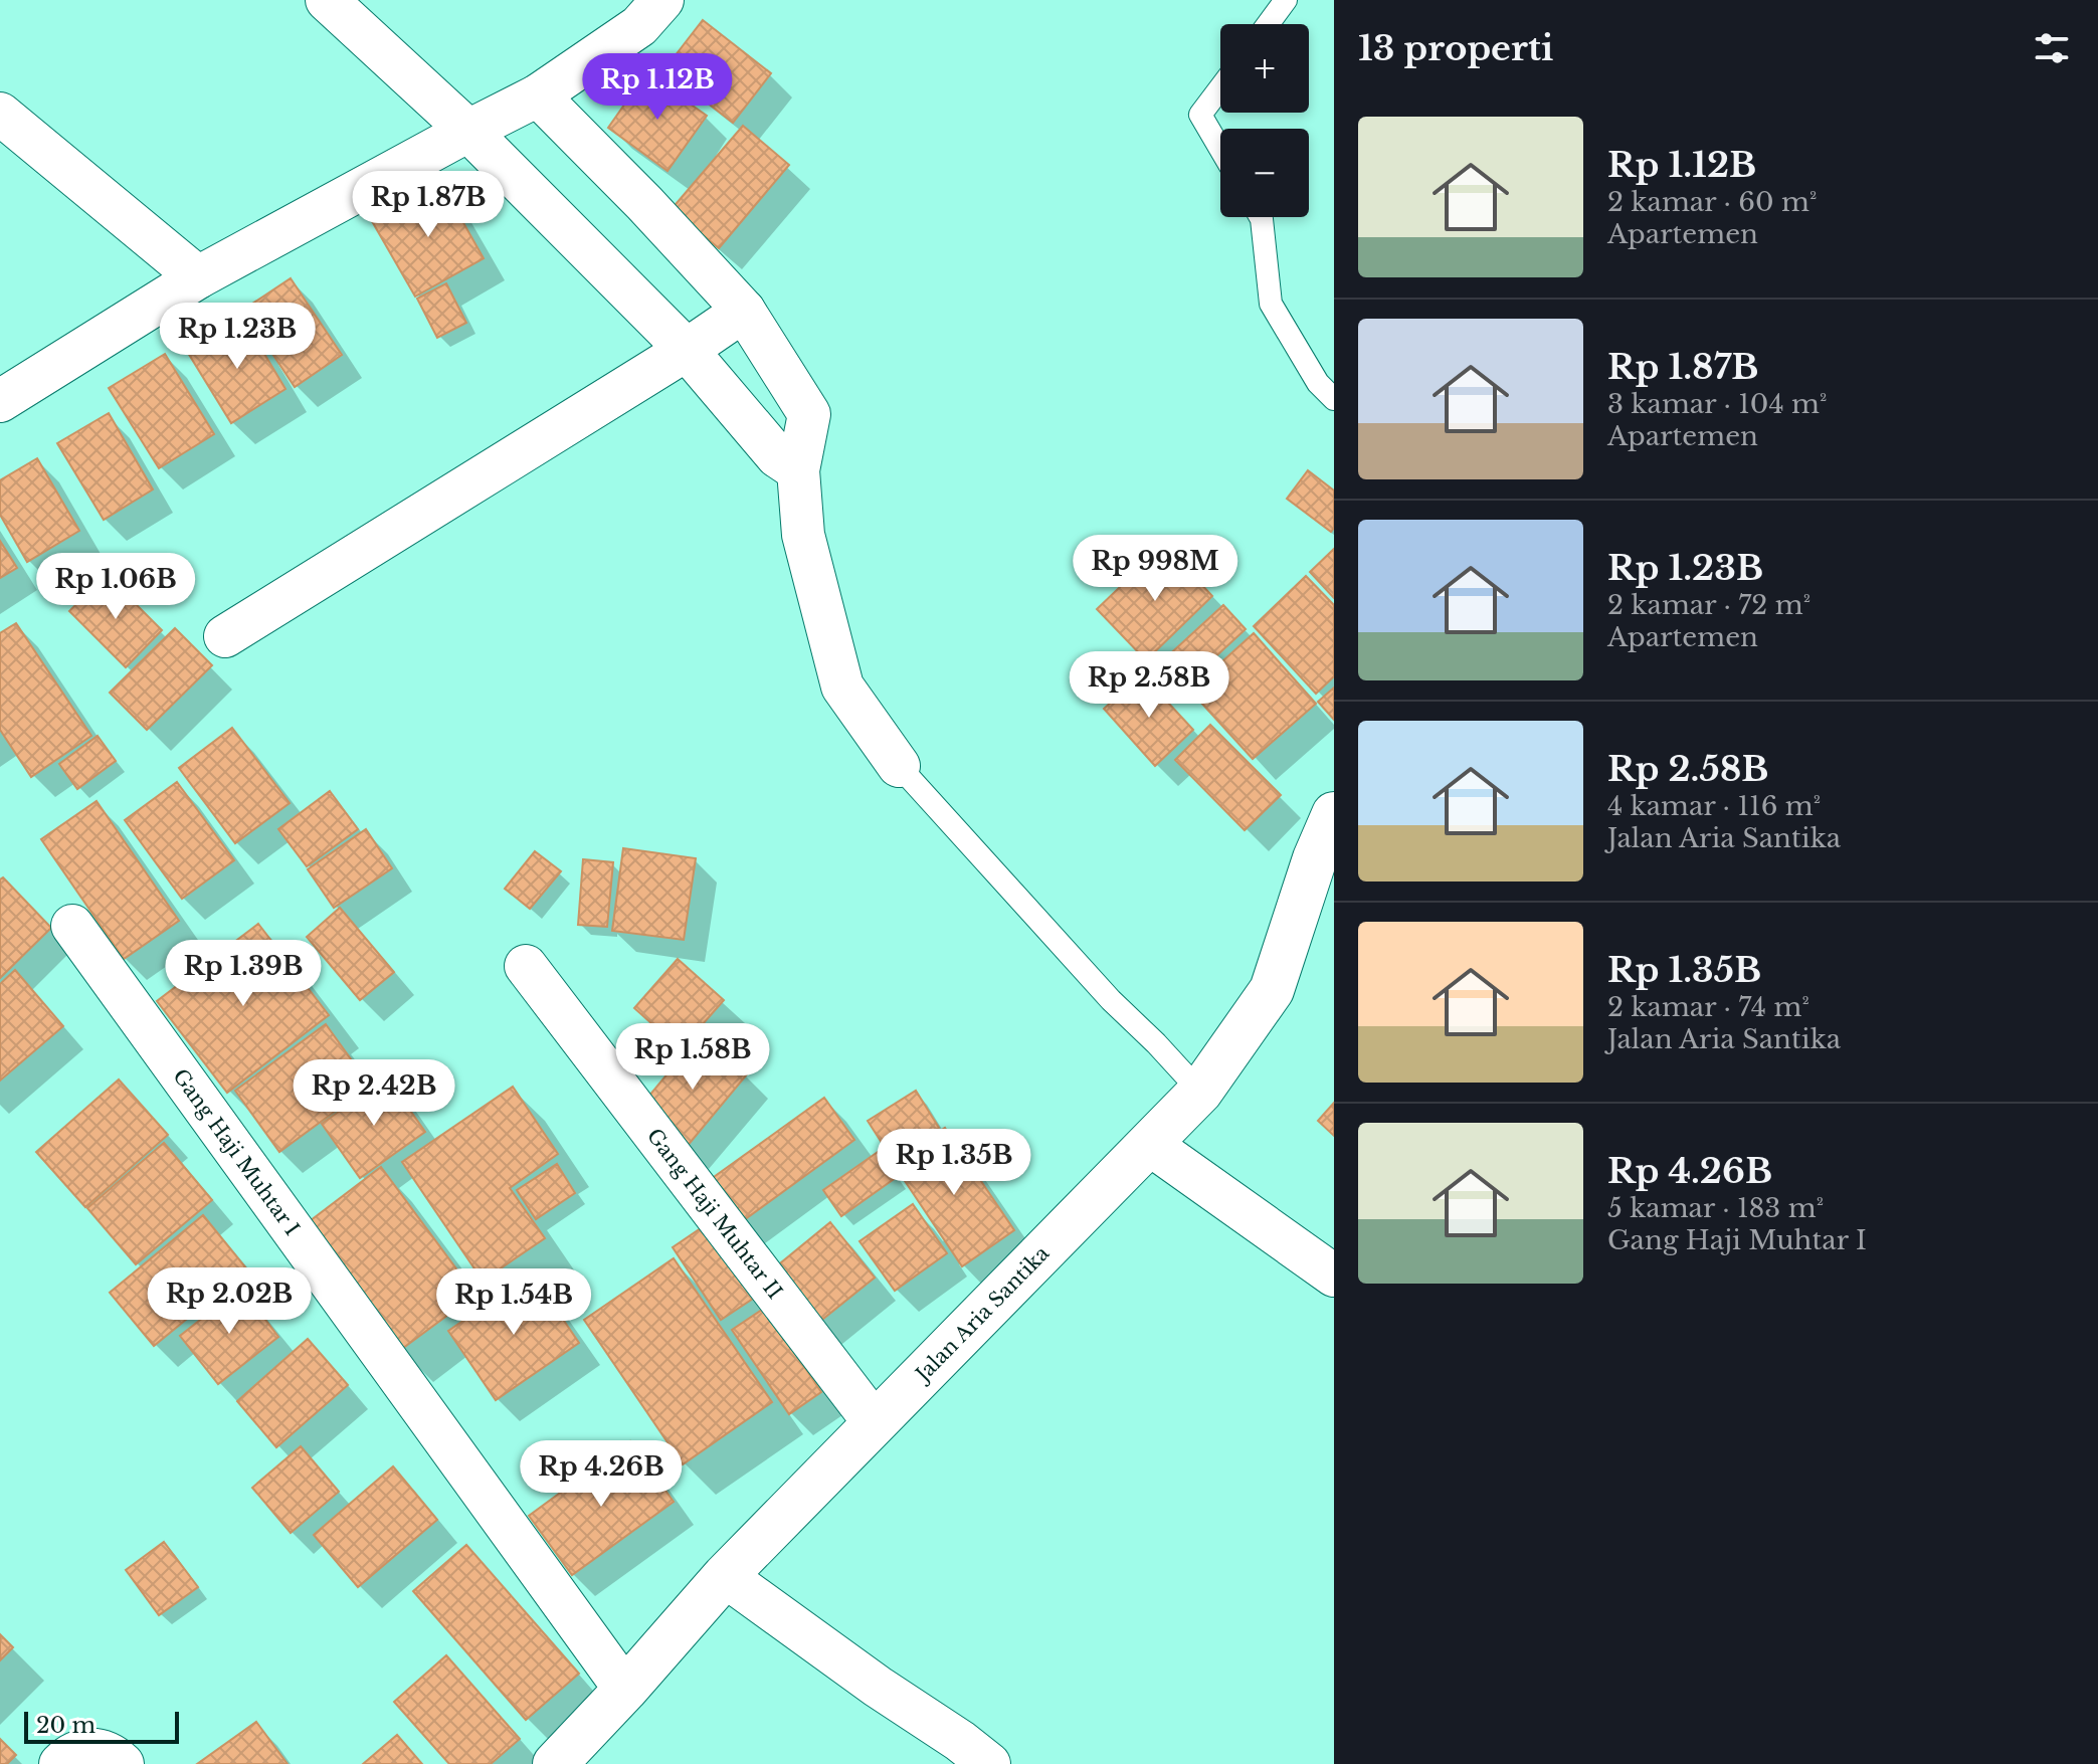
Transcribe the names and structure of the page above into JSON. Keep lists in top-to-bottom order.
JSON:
{
  "streets": {
    "street": ["Gang Haji Muhtar I", "Gang Haji Muhtar II", "Jalan Aria Santika"]
  },
  "crossings": [
    ["Gang Haji Muhtar I", "Jalan Aria Santika"],
    ["Gang Haji Muhtar II", "Jalan Aria Santika"]
  ],
  "scale_bar": "20 m",
  "page": {
    "heading": "13 properti",
    "map_buttons": ["+", "−"],
    "price": [
      "Rp 1.12B",
      "Rp 1.87B",
      "Rp 1.23B",
      "Rp 998M",
      "Rp 1.06B",
      "Rp 2.58B",
      "Rp 1.39B",
      "Rp 1.58B",
      "Rp 2.42B",
      "Rp 1.35B",
      "Rp 2.02B",
      "Rp 1.54B",
      "Rp 4.26B"
    ],
    "list": [
      {
        "name": "Rp 1.12B",
        "note": "2 kamar · 60 m² · Apartemen"
      },
      {
        "name": "Rp 1.87B",
        "note": "3 kamar · 104 m² · Apartemen"
      },
      {
        "name": "Rp 1.23B",
        "note": "2 kamar · 72 m² · Apartemen"
      },
      {
        "name": "Rp 2.58B",
        "note": "4 kamar · 116 m² · Jalan Aria Santika"
      },
      {
        "name": "Rp 1.35B",
        "note": "2 kamar · 74 m² · Jalan Aria Santika"
      },
      {
        "name": "Rp 4.26B",
        "note": "5 kamar · 183 m² · Gang Haji Muhtar I"
      }
    ],
    "scale": "20 m"
  }
}
